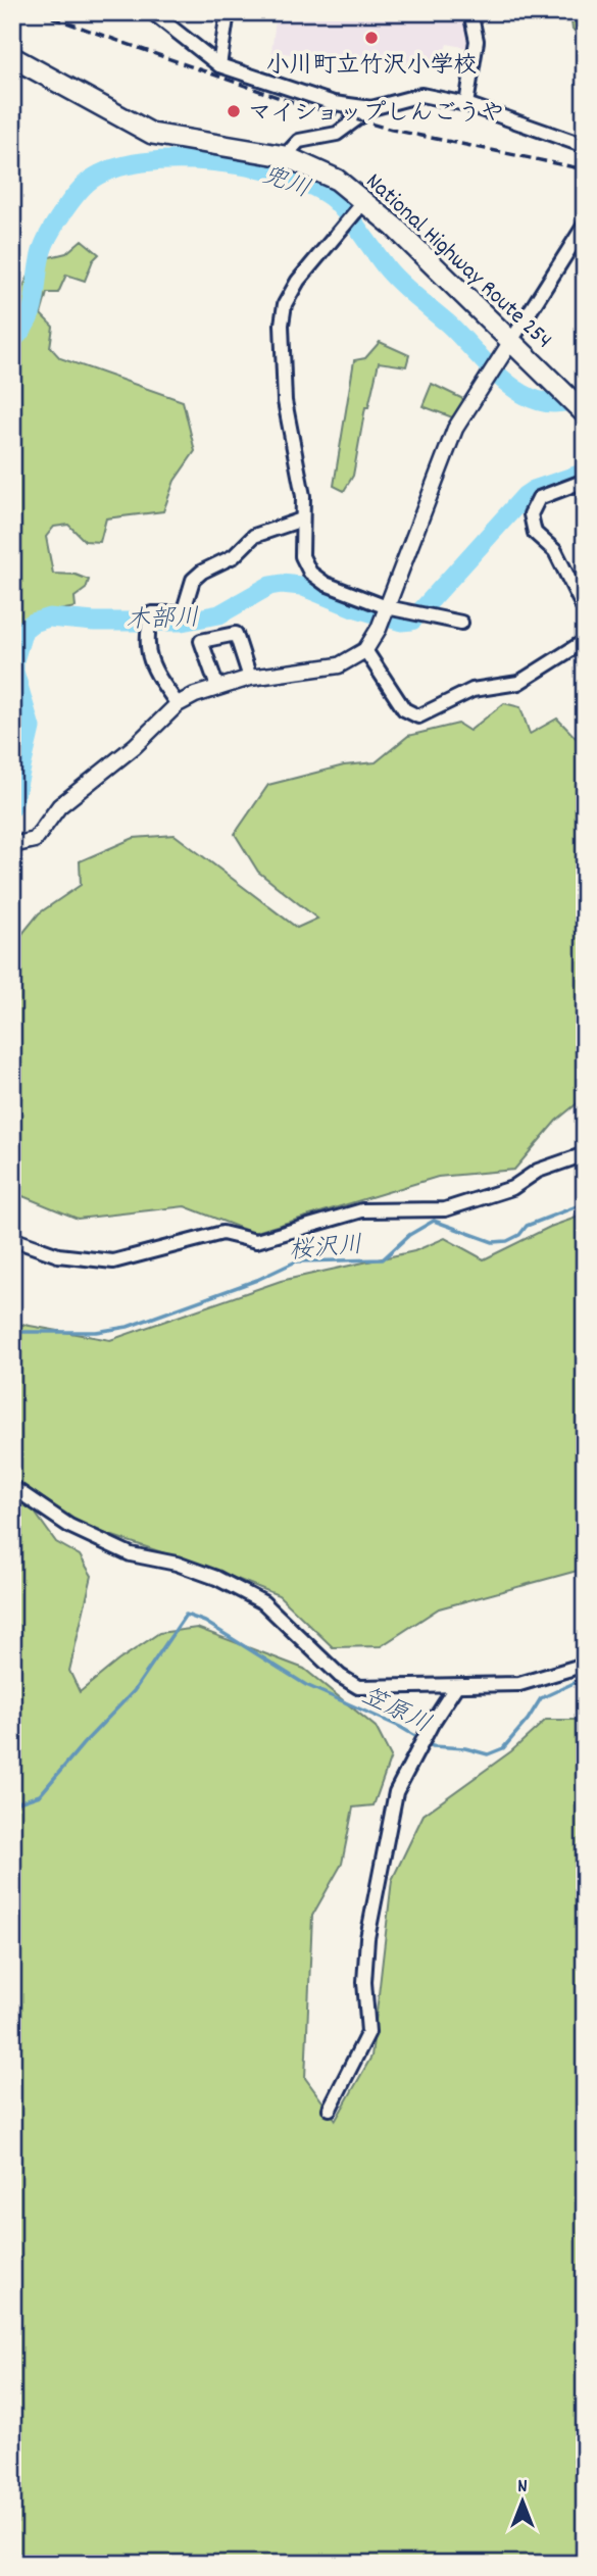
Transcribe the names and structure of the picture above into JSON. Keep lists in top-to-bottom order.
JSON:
{
  "streets": {
    "highway": ["National Highway Route 254"]
  },
  "water": [
    "兜川",
    "木部川",
    "桜沢川",
    "笠原川"
  ],
  "places": ["小川町立竹沢小学校", "マイショップしんごうや"],
  "north": "top"
}
